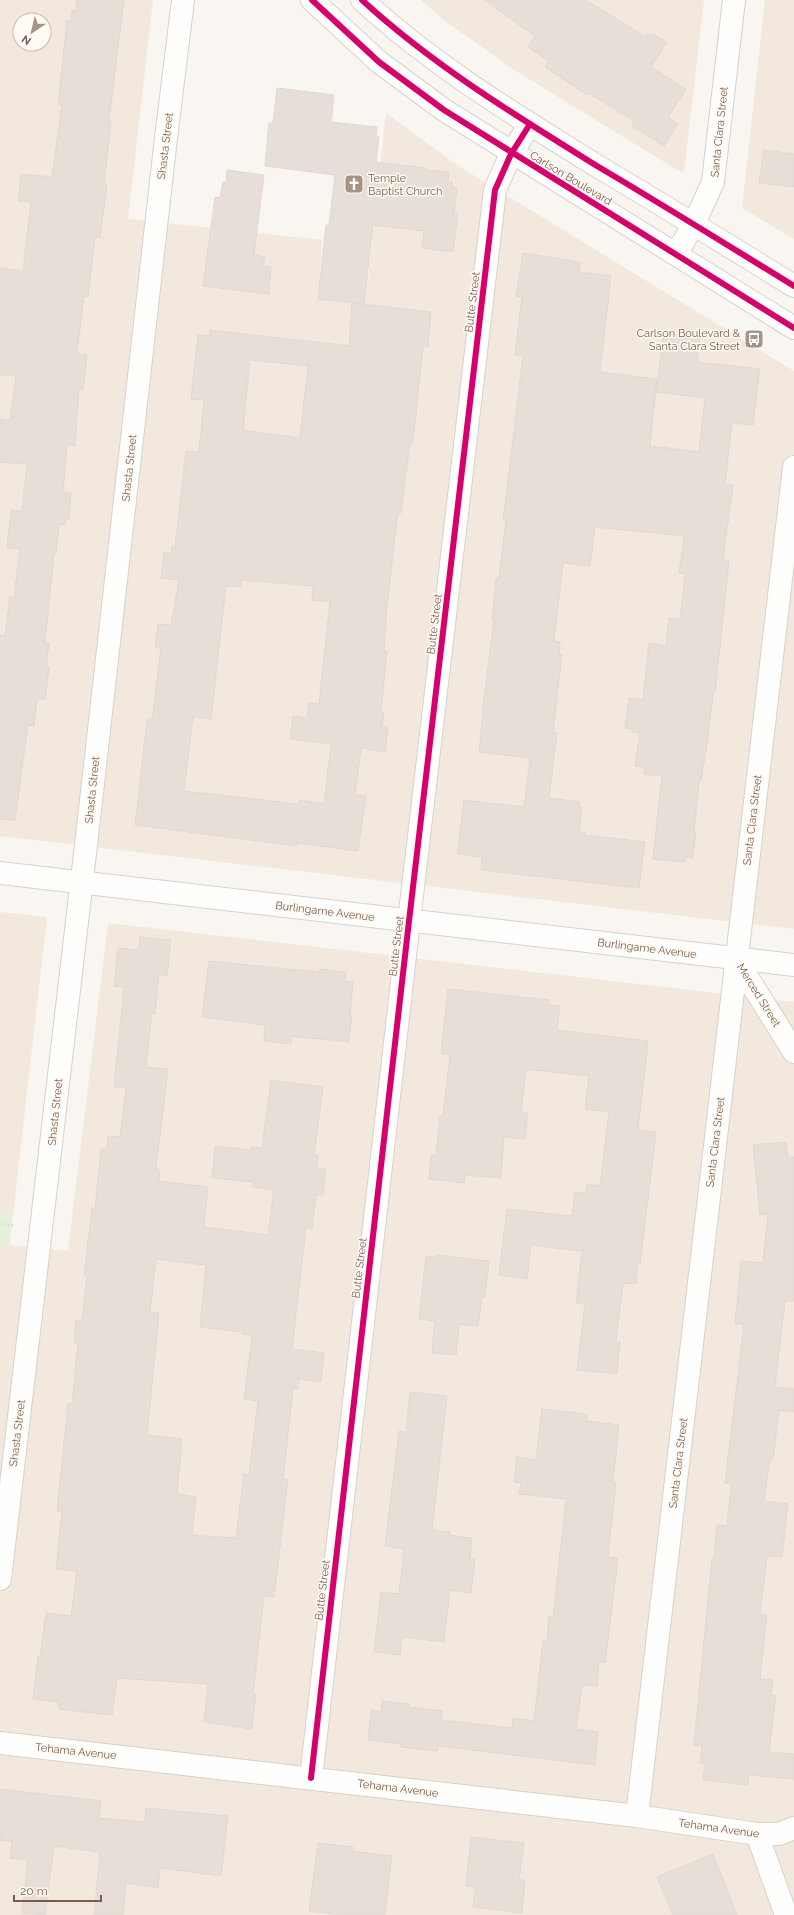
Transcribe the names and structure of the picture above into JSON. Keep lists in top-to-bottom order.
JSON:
{
  "streets": {
    "street": [
      "Santa Clara Street",
      "Shasta Street",
      "Carlson Boulevard",
      "Butte Street",
      "Burlingame Avenue",
      "Merced Street",
      "Tehama Avenue"
    ]
  },
  "crossings": [
    ["Santa Clara Street", "Carlson Boulevard"],
    ["Santa Clara Street", "Burlingame Avenue"],
    ["Santa Clara Street", "Merced Street"],
    ["Santa Clara Street", "Tehama Avenue"],
    ["Shasta Street", "Burlingame Avenue"],
    ["Carlson Boulevard", "Butte Street"],
    ["Butte Street", "Burlingame Avenue"],
    ["Butte Street", "Tehama Avenue"],
    ["Burlingame Avenue", "Merced Street"]
  ],
  "places": {
    "church": ["Temple Baptist Church"],
    "bus stop": ["Carlson Boulevard & Santa Clara Street"]
  },
  "scale_bar": "20 m",
  "north": "bottom left"
}
